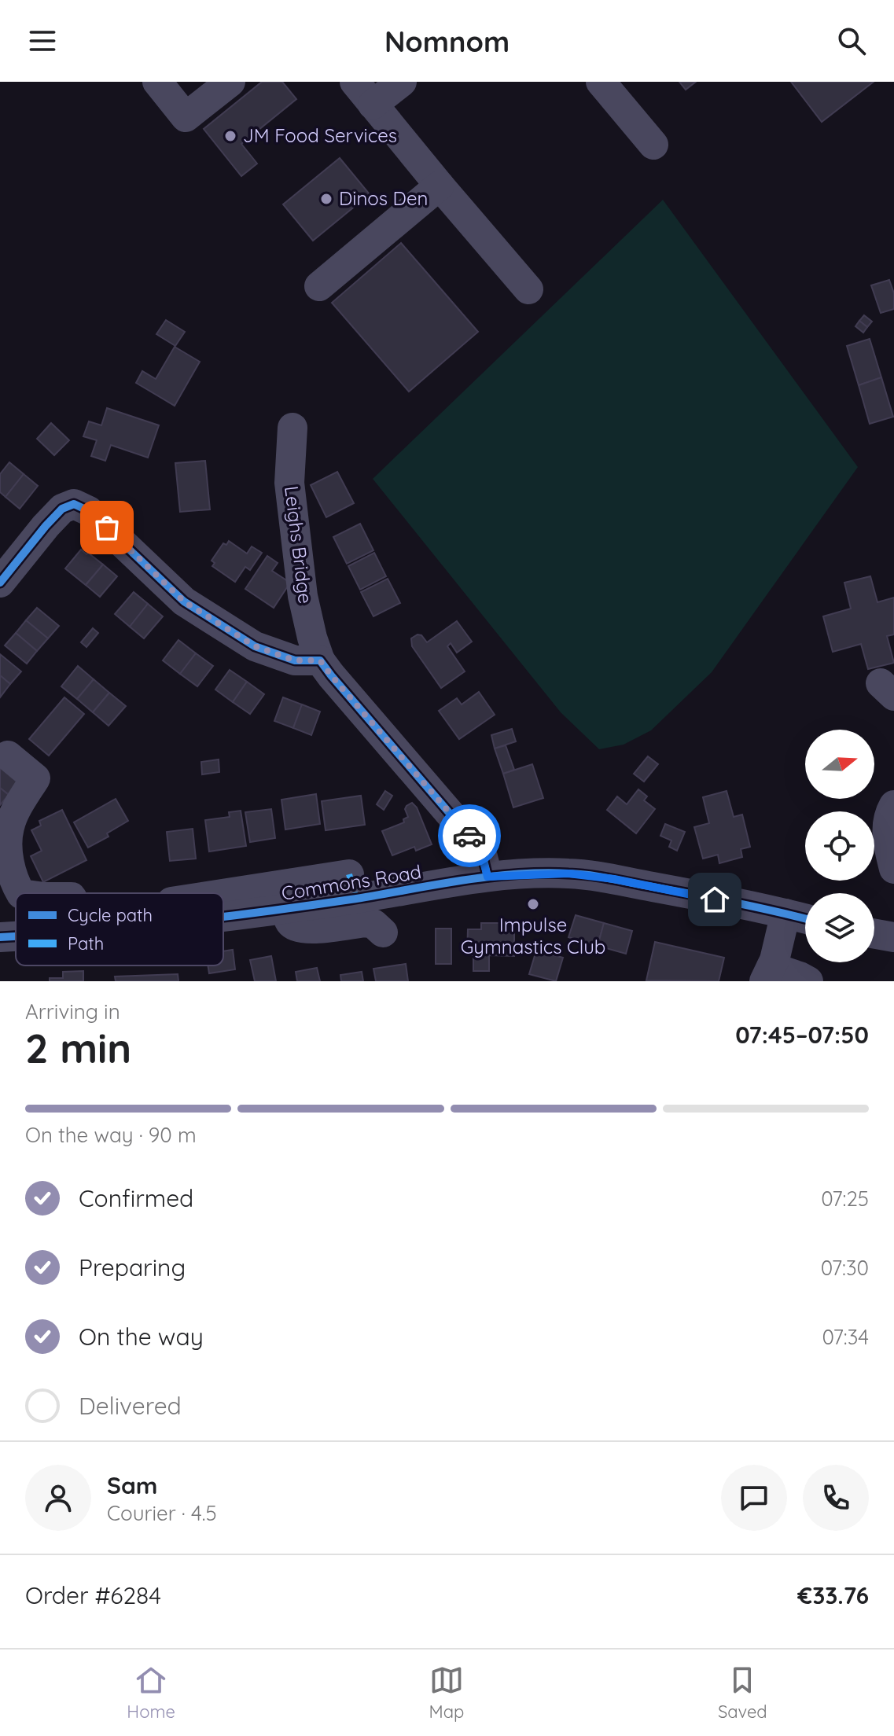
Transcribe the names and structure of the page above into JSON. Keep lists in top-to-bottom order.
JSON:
{
  "streets": {
    "street": ["Leighs Bridge", "Commons Road"]
  },
  "crossings": [
    ["Leighs Bridge", "Commons Road"]
  ],
  "places": ["JM Food Services", "Dinos Den", "Impulse Gymnastics Club"],
  "legend": ["Cycle path", "Path"],
  "north": "right",
  "page": {
    "header": "Nomnom",
    "heading": ["2 min", "Arriving in", "07:45–07:50"],
    "panel": [
      "Sam",
      "Courier · 4.5",
      "Order #6284",
      "€33.76"
    ],
    "bar": "On the way · 90 m",
    "list": [
      ["Confirmed", "07:25"],
      ["Preparing", "07:30"],
      ["On the way", "07:34"],
      "Delivered"
    ],
    "tabs": ["Home", "Map", "Saved"]
  }
}
